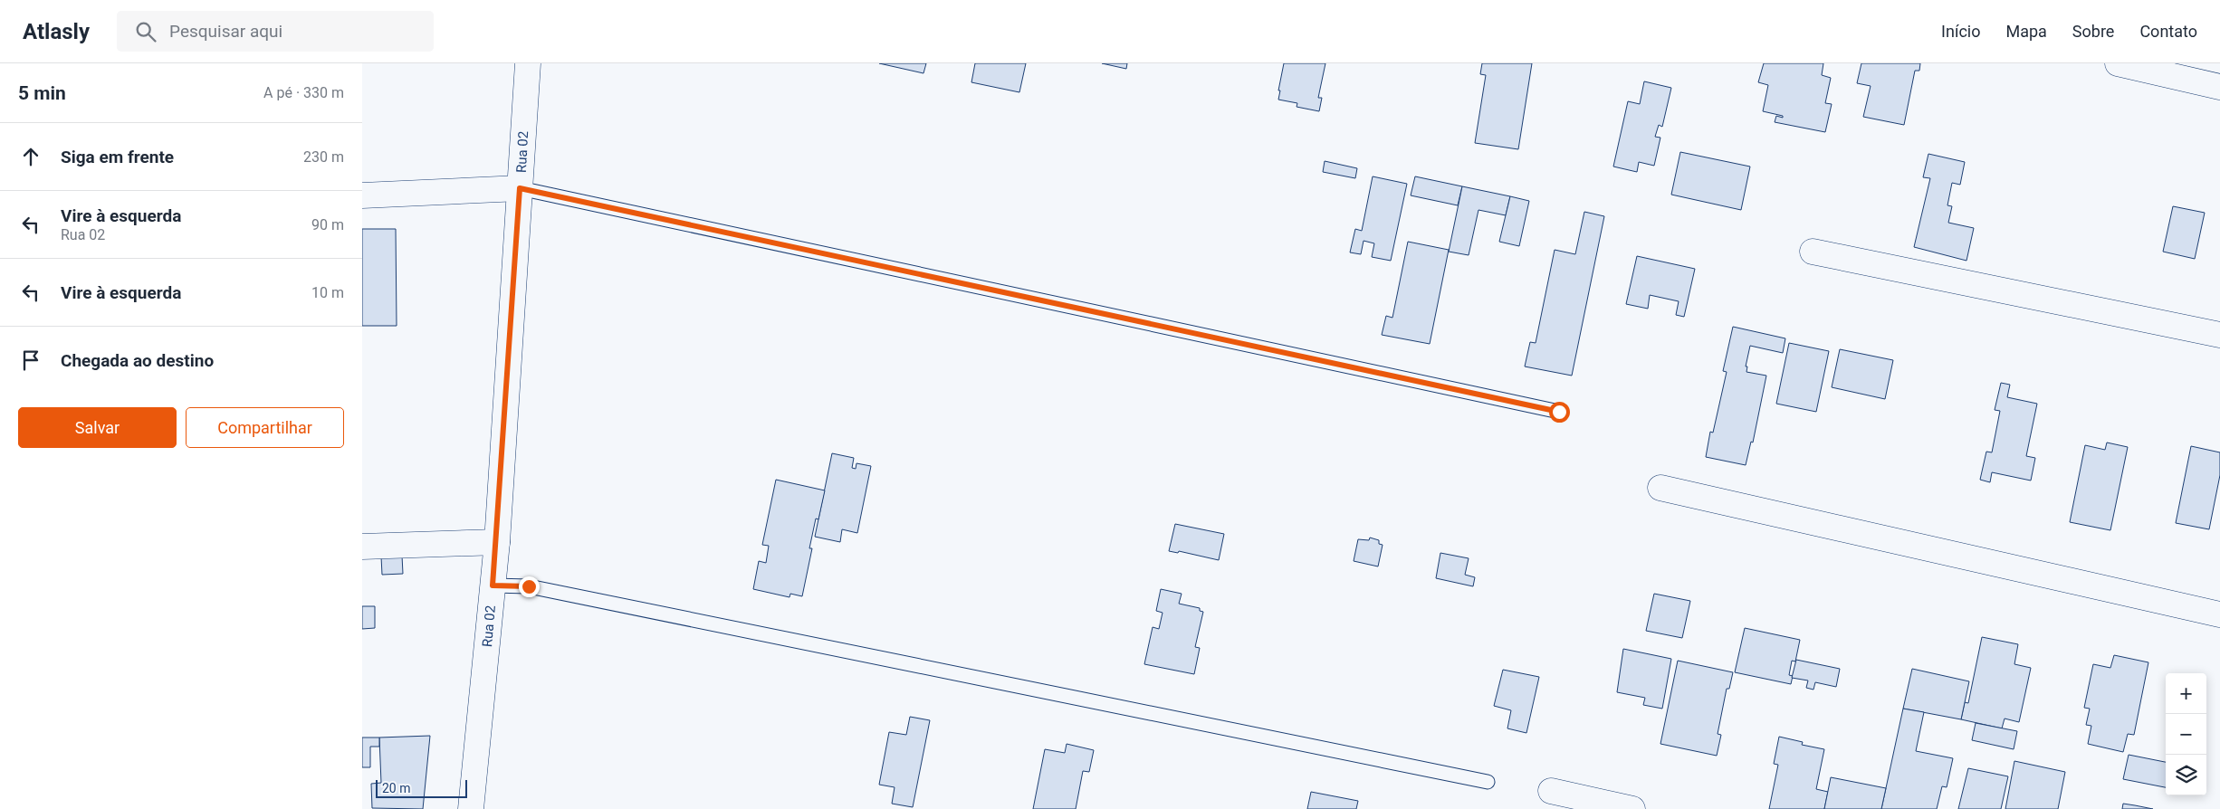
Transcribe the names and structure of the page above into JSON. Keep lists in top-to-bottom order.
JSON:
{
  "streets": {
    "street": ["Rua 02"]
  },
  "scale_bar": "20 m",
  "page": {
    "header": "Atlasly",
    "search": "Pesquisar aqui",
    "nav": [
      "Início",
      "Mapa",
      "Sobre",
      "Contato"
    ],
    "heading": ["5 min", "A pé · 330 m"],
    "list": [
      ["Siga em frente", "230 m"],
      ["Vire à esquerda", "Rua 02", "90 m"],
      ["Vire à esquerda", "10 m"],
      "Chegada ao destino"
    ],
    "buttons": ["Salvar", "Compartilhar"],
    "map_buttons": ["+", "−"],
    "scale": "20 m"
  }
}
